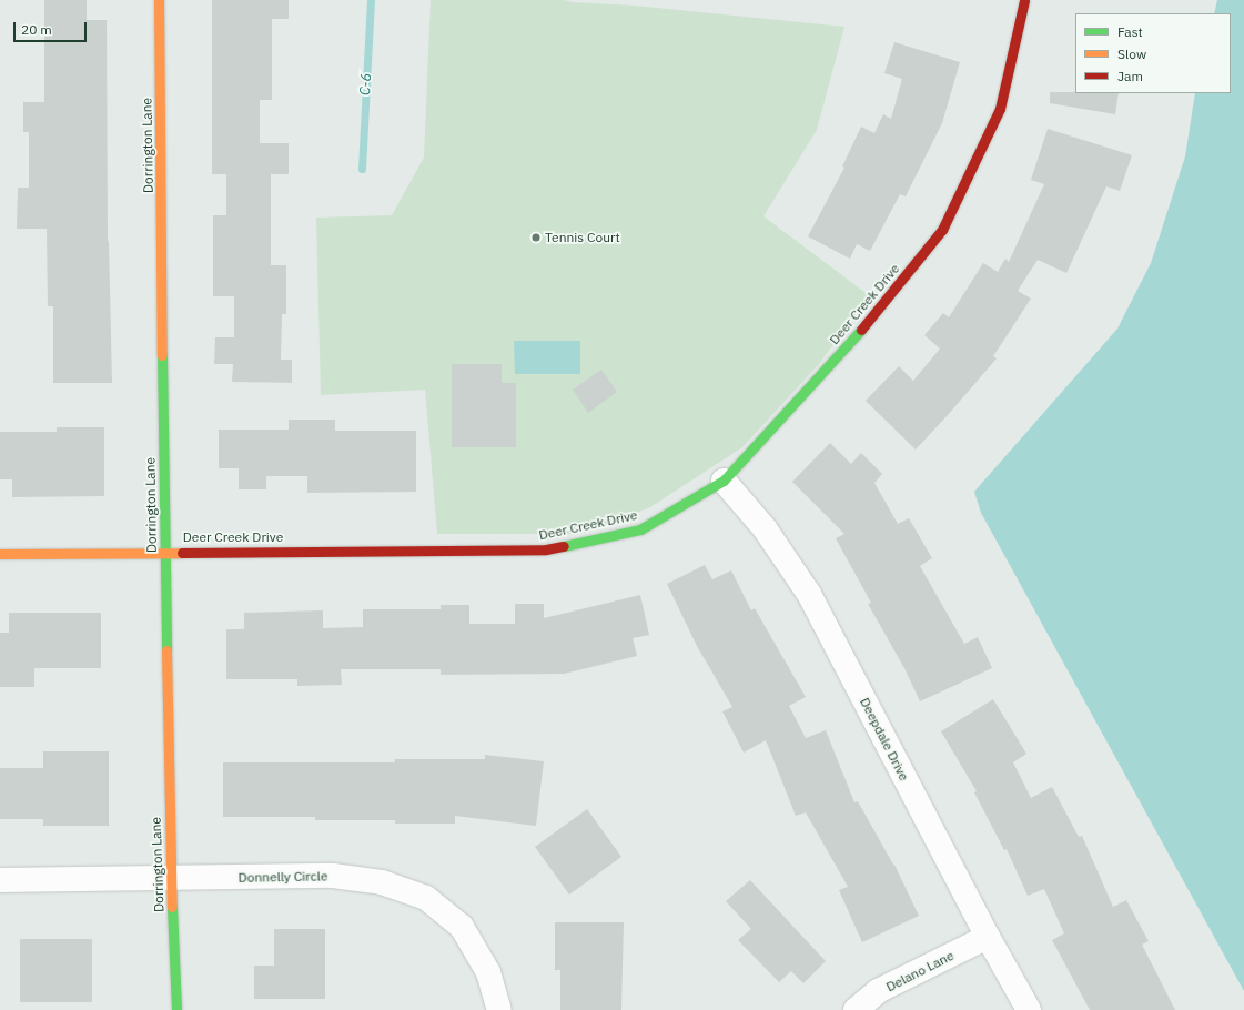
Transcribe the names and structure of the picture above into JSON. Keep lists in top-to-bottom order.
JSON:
{
  "streets": {
    "street": [
      "Dorrington Lane",
      "Deer Creek Drive",
      "Deepdale Drive",
      "Donnelly Circle",
      "Delano Lane"
    ]
  },
  "crossings": [
    ["Dorrington Lane", "Deer Creek Drive"],
    ["Dorrington Lane", "Donnelly Circle"],
    ["Deer Creek Drive", "Deepdale Drive"],
    ["Deepdale Drive", "Delano Lane"]
  ],
  "water": ["C-6"],
  "places": ["Tennis Court"],
  "legend": ["Fast", "Slow", "Jam"],
  "scale_bar": "20 m"
}
